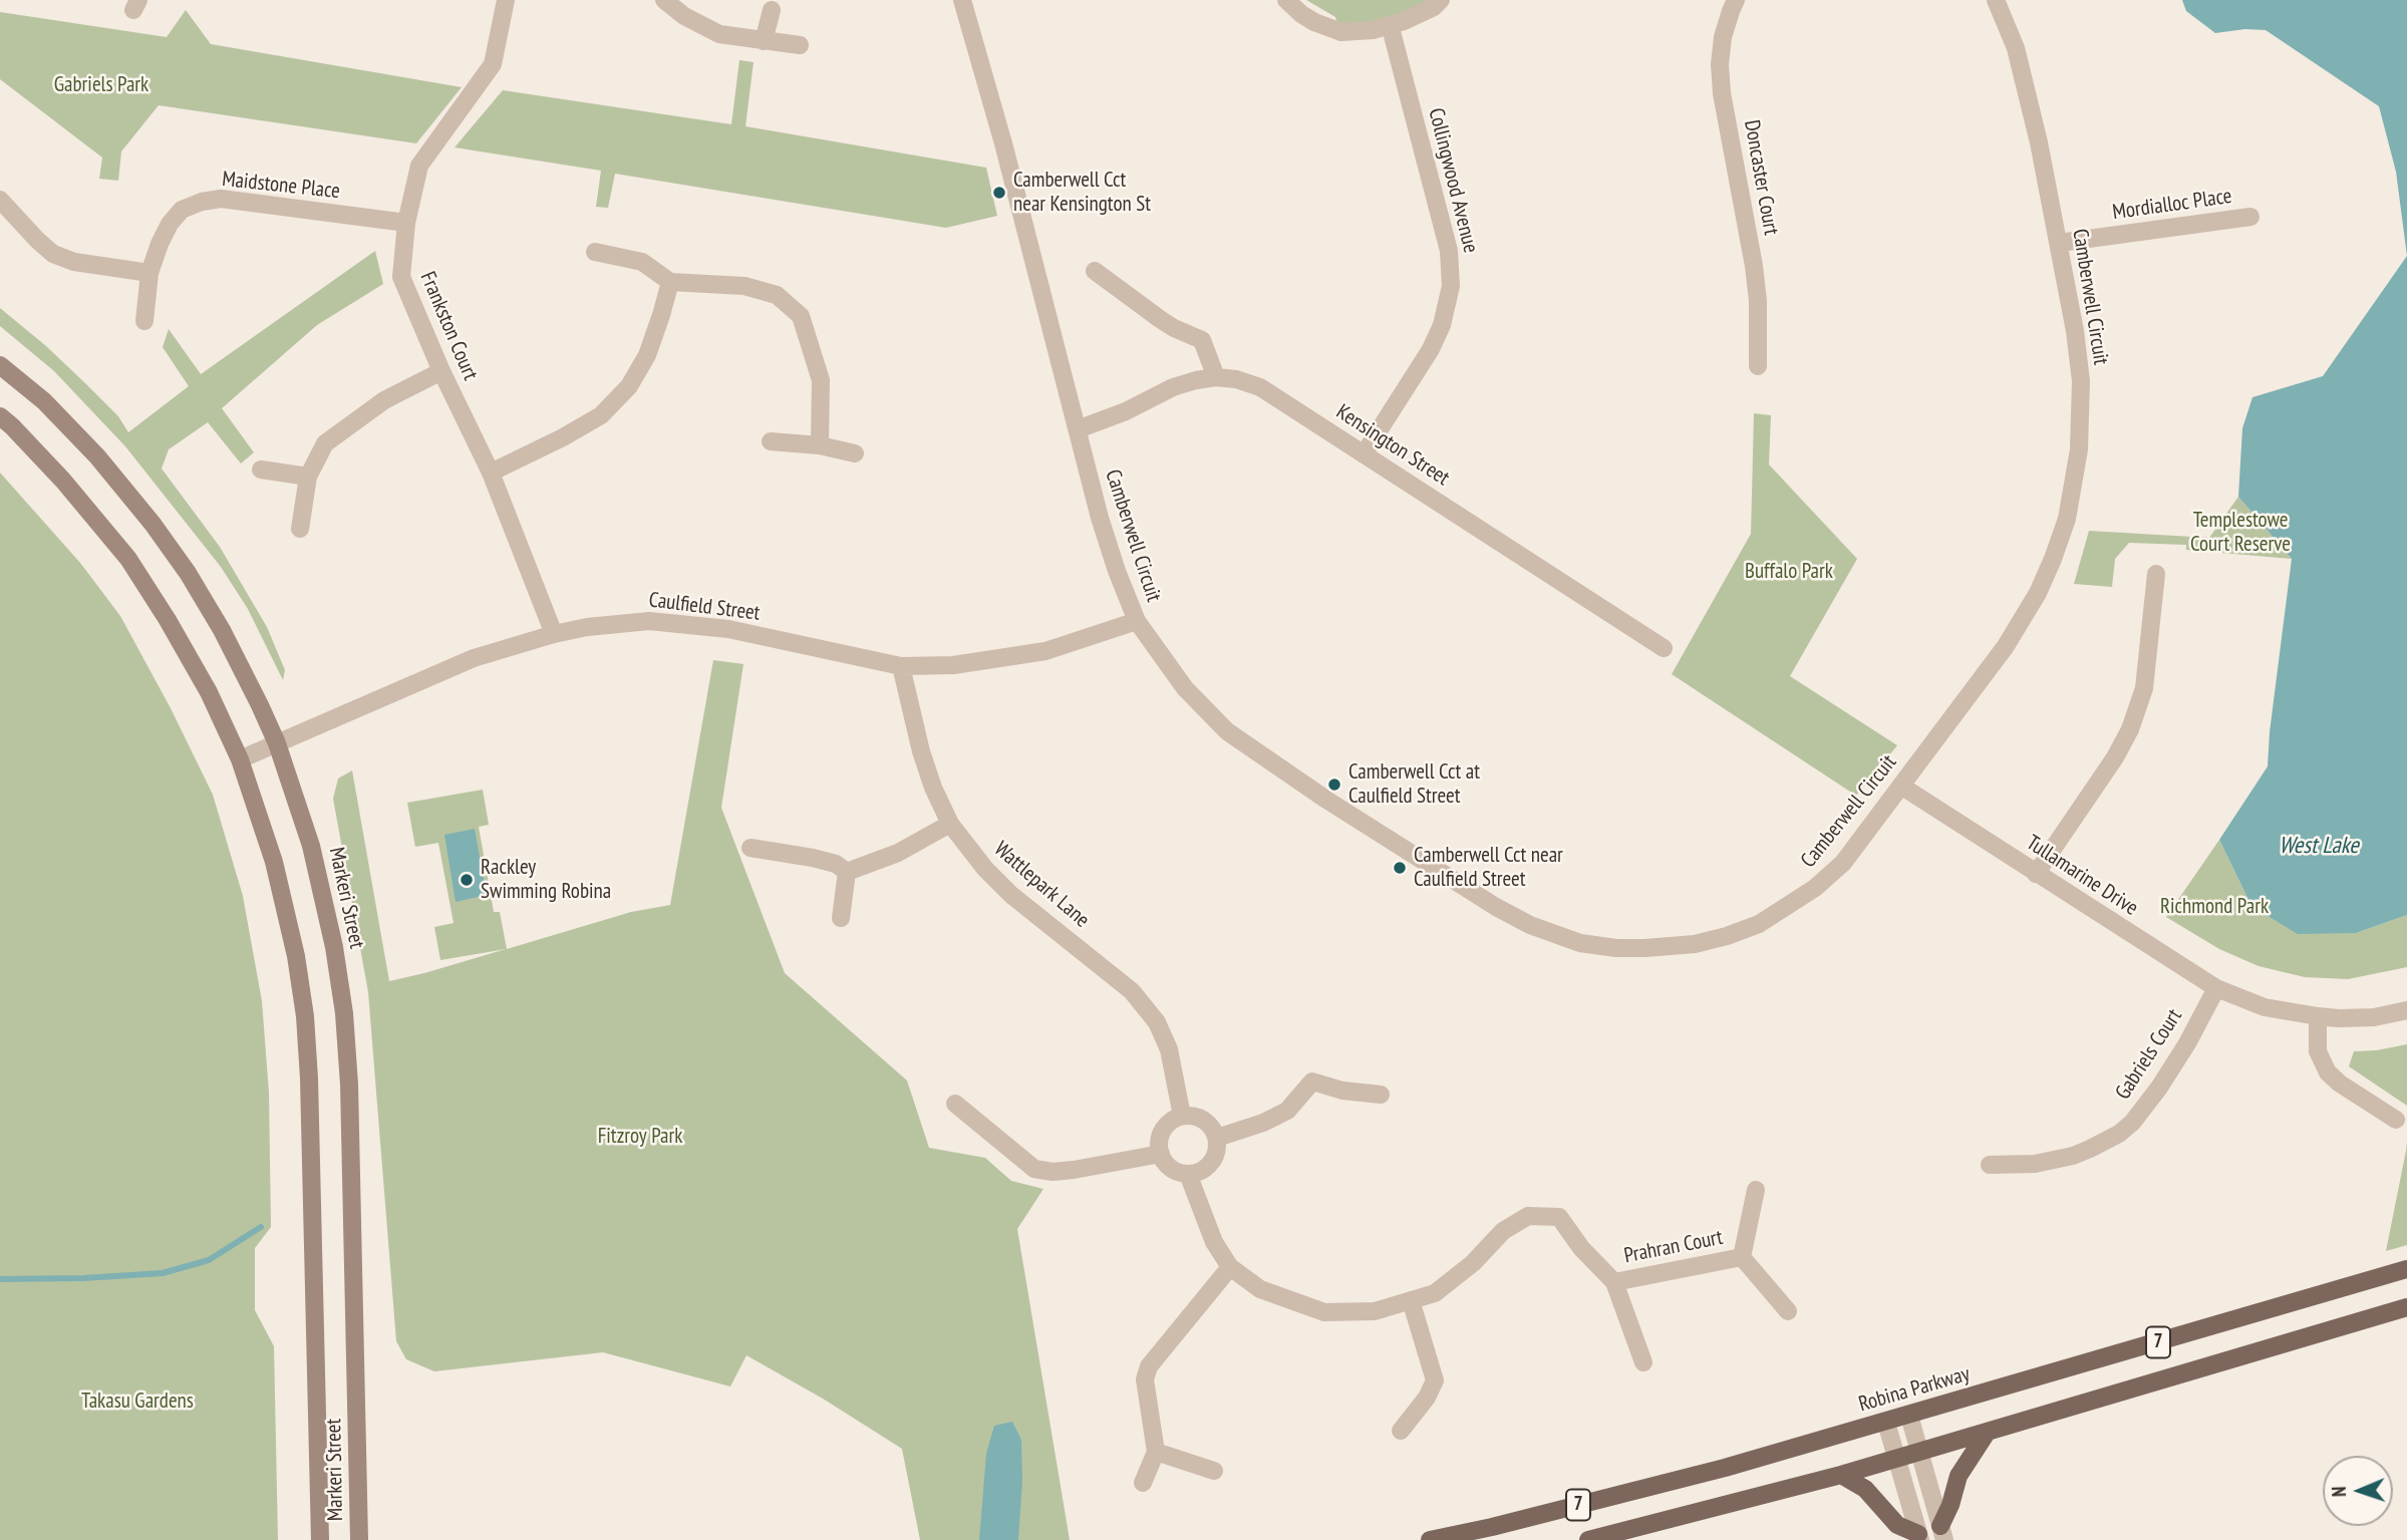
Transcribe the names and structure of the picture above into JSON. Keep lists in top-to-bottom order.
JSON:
{
  "streets": {
    "main road": ["Markeri Street", "7", "Robina Parkway"],
    "street": [
      "Doncaster Court",
      "Collingwood Avenue",
      "Maidstone Place",
      "Mordialloc Place",
      "Camberwell Circuit",
      "Frankston Court",
      "Kensington Street",
      "Caulfield Street",
      "Tullamarine Drive",
      "Wattlepark Lane",
      "Gabriels Court",
      "Prahran Court"
    ]
  },
  "crossings": [
    ["Collingwood Avenue", "Kensington Street"],
    ["Maidstone Place", "Frankston Court"],
    ["Mordialloc Place", "Camberwell Circuit"],
    ["Camberwell Circuit", "Kensington Street"],
    ["Camberwell Circuit", "Caulfield Street"],
    ["Camberwell Circuit", "Tullamarine Drive"],
    ["Frankston Court", "Caulfield Street"],
    ["Caulfield Street", "Wattlepark Lane"],
    ["Caulfield Street", "Markeri Street"],
    ["Tullamarine Drive", "Gabriels Court"]
  ],
  "water": ["West Lake"],
  "parks": [
    "Gabriels Park",
    "Templestowe Court Reserve",
    "Buffalo Park",
    "Richmond Park",
    "Fitzroy Park",
    "Takasu Gardens"
  ],
  "places": [
    "Camberwell Cct near Kensington St",
    "Camberwell Cct at Caulfield Street",
    "Camberwell Cct near Caulfield Street",
    "Rackley Swimming Robina"
  ],
  "north": "left"
}
